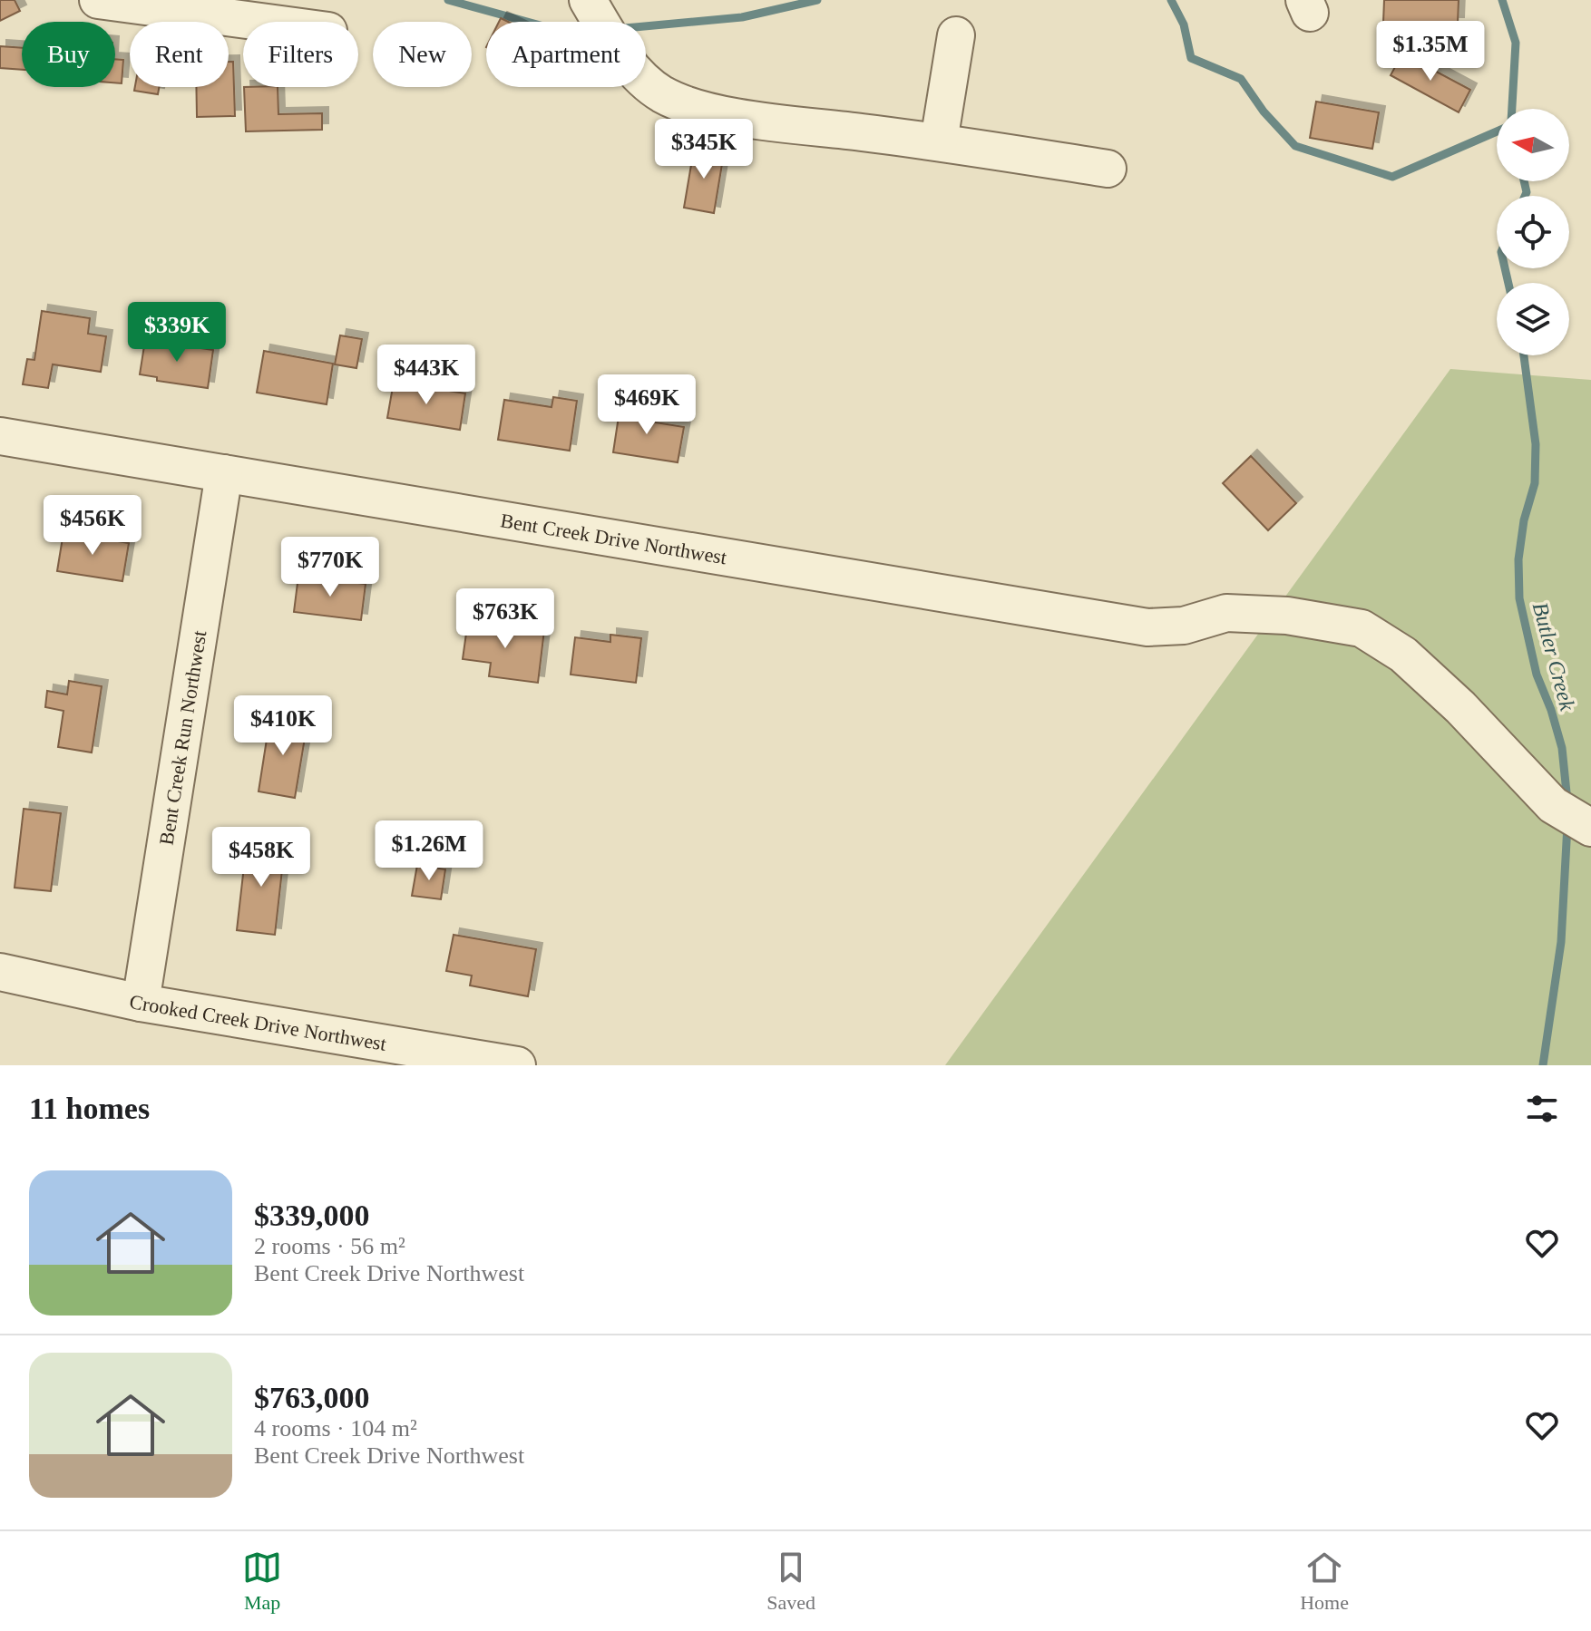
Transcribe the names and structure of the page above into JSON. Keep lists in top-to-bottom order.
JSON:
{
  "streets": {
    "street": ["Bent Creek Drive Northwest", "Bent Creek Run Northwest", "Crooked Creek Drive Northwest"]
  },
  "crossings": [
    ["Bent Creek Drive Northwest", "Bent Creek Run Northwest"],
    ["Bent Creek Run Northwest", "Crooked Creek Drive Northwest"]
  ],
  "water": ["Butler Creek"],
  "north": "left",
  "page": {
    "price": [
      "$1.35M",
      "$345K",
      "$339K",
      "$443K",
      "$469K",
      "$456K",
      "$770K",
      "$763K",
      "$410K",
      "$1.26M",
      "$458K"
    ],
    "chip": [
      "Buy",
      "Rent",
      "Filters",
      "New",
      "Apartment"
    ],
    "heading": "11 homes",
    "list": [
      {
        "name": "$339,000",
        "note": "2 rooms · 56 m² · Bent Creek Drive Northwest"
      },
      {
        "name": "$763,000",
        "note": "4 rooms · 104 m² · Bent Creek Drive Northwest"
      }
    ],
    "tabs": ["Map", "Saved", "Home"]
  }
}
